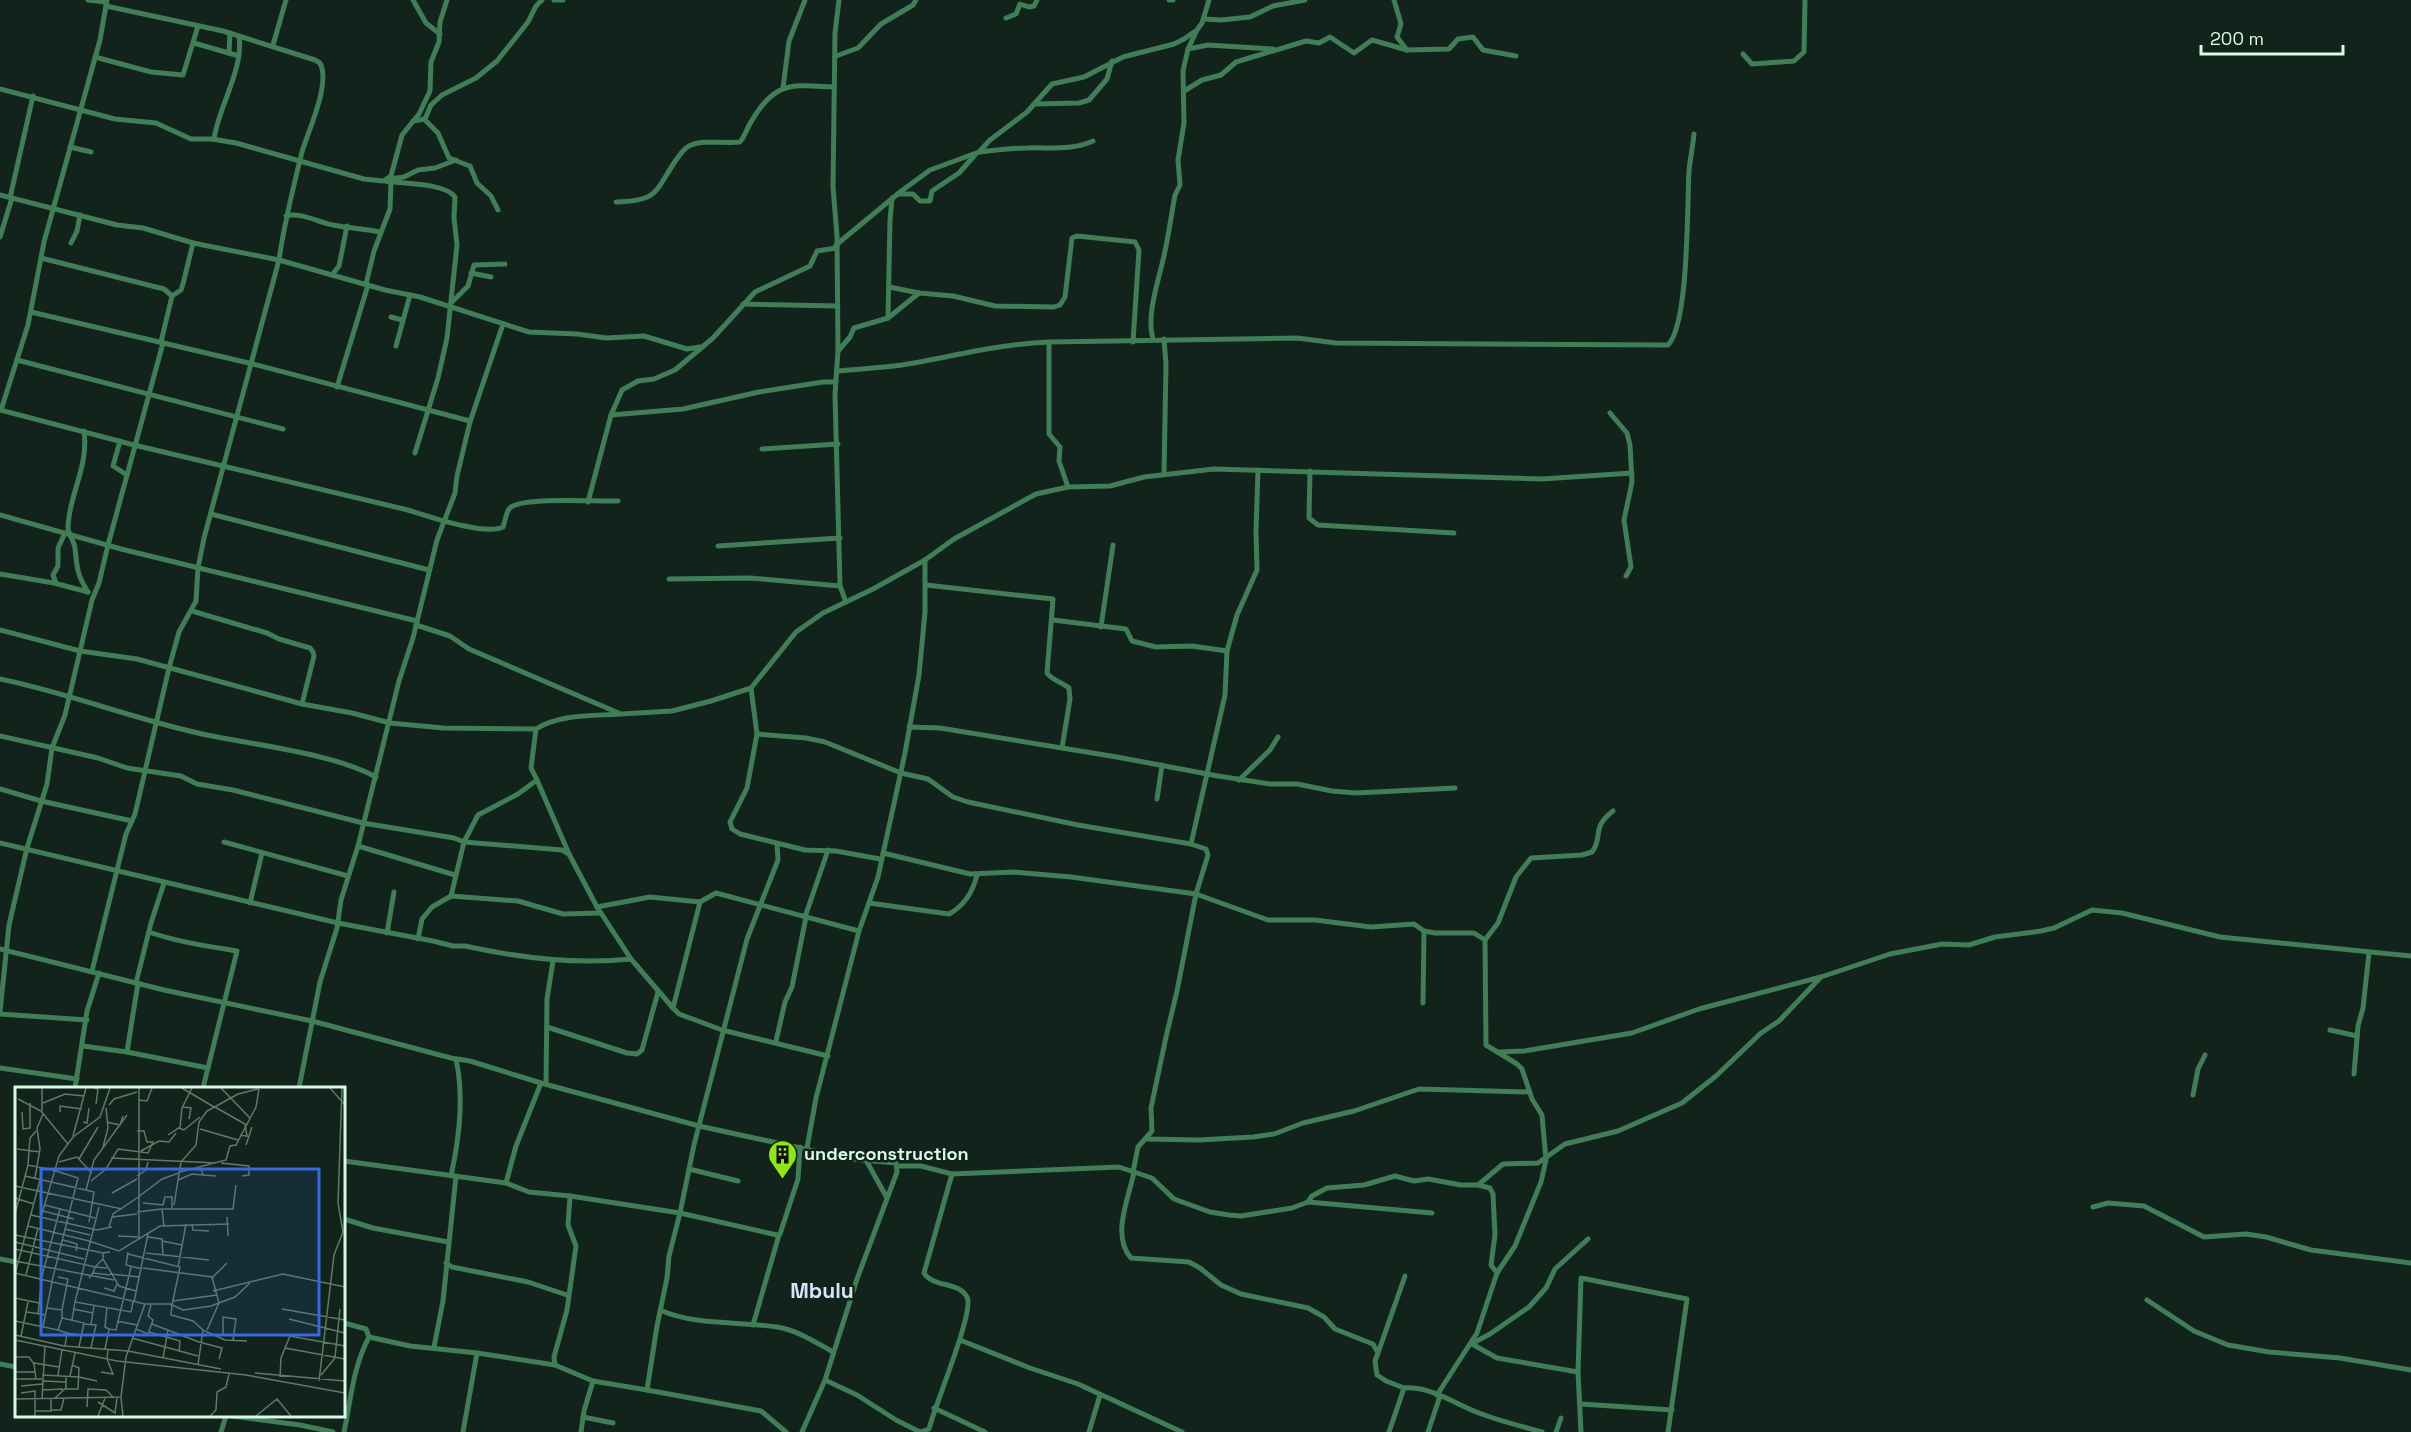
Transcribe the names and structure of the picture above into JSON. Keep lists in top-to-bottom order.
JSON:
{
  "districts": ["Mbulu"],
  "places": {
    "building": ["underconstruction"]
  },
  "scale_bar": "200 m"
}
